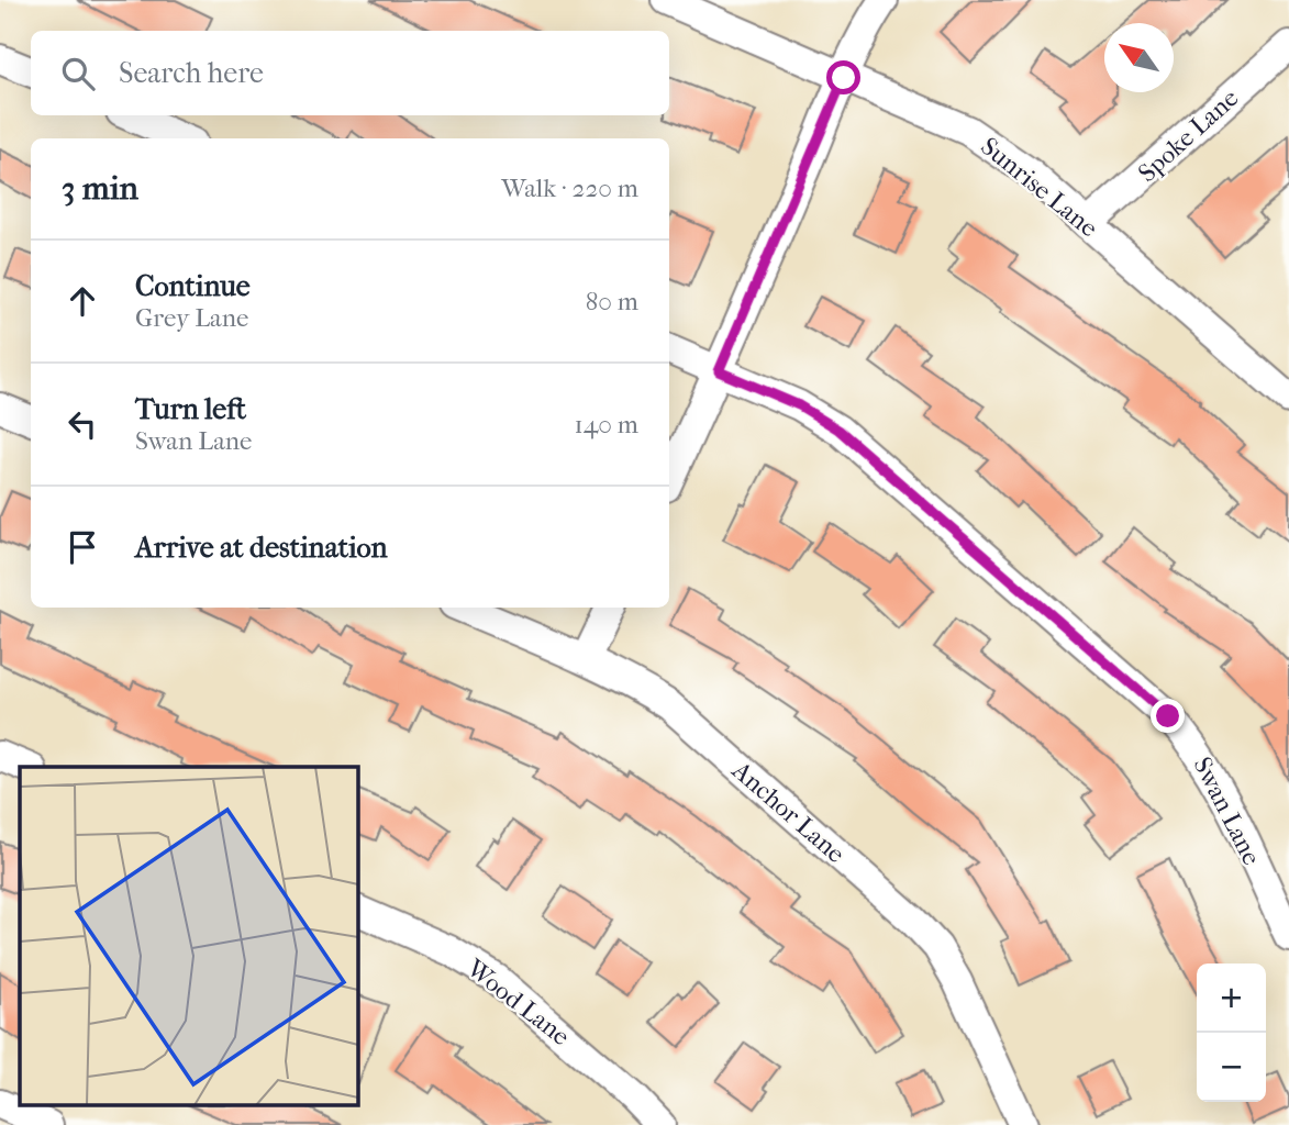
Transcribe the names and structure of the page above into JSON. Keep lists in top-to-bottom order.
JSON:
{
  "streets": {
    "street": [
      "Spoke Lane",
      "Sunrise Lane",
      "Swan Lane",
      "Anchor Lane",
      "Wood Lane"
    ]
  },
  "crossings": [
    ["Spoke Lane", "Sunrise Lane"]
  ],
  "north": "top left",
  "page": {
    "search": "Search here",
    "heading": ["3 min", "Walk · 220 m"],
    "list": [
      ["Continue", "Grey Lane", "80 m"],
      ["Turn left", "Swan Lane", "140 m"],
      "Arrive at destination"
    ],
    "map_buttons": ["+", "−"]
  }
}
